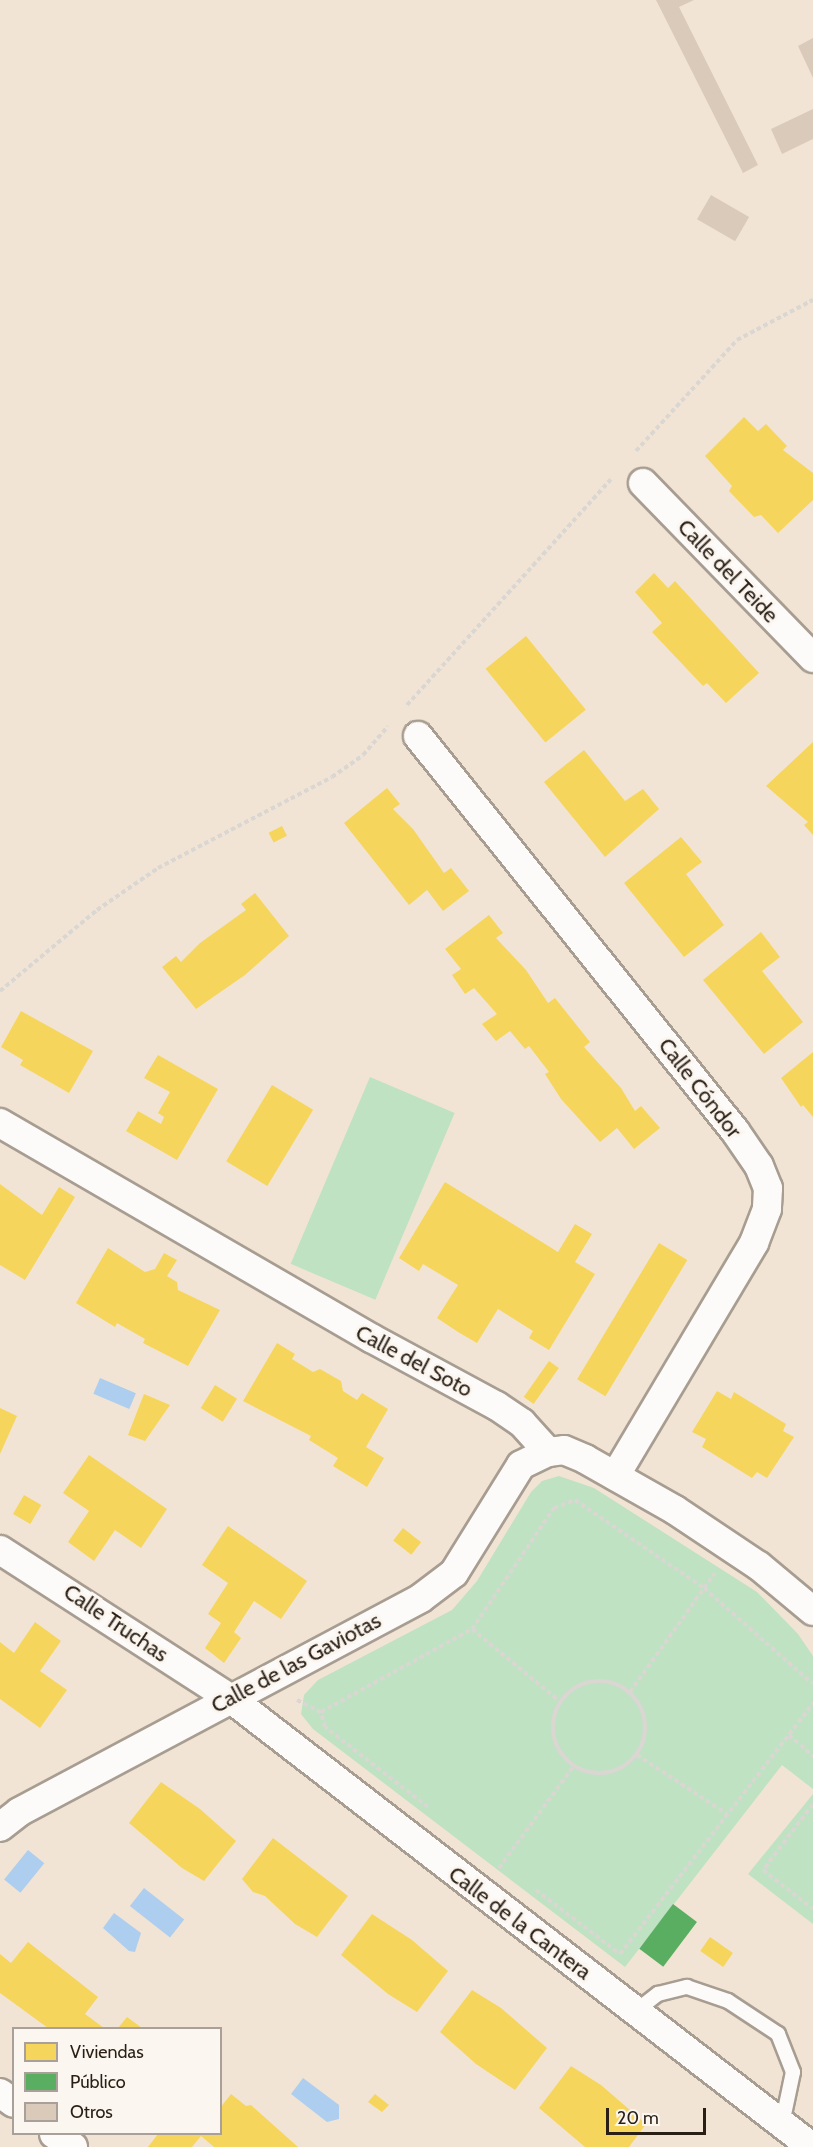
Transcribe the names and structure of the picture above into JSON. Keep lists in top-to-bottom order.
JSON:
{
  "streets": {
    "street": [
      "Calle del Teide",
      "Calle Cóndor",
      "Calle del Soto",
      "Calle Truchas",
      "Calle de las Gaviotas",
      "Calle de la Cantera"
    ]
  },
  "crossings": [
    ["Calle del Soto", "Calle de las Gaviotas"],
    ["Calle Truchas", "Calle de las Gaviotas"],
    ["Calle Truchas", "Calle de la Cantera"],
    ["Calle de las Gaviotas", "Calle de la Cantera"]
  ],
  "legend": ["Viviendas", "Público", "Otros"],
  "scale_bar": "20 m"
}
